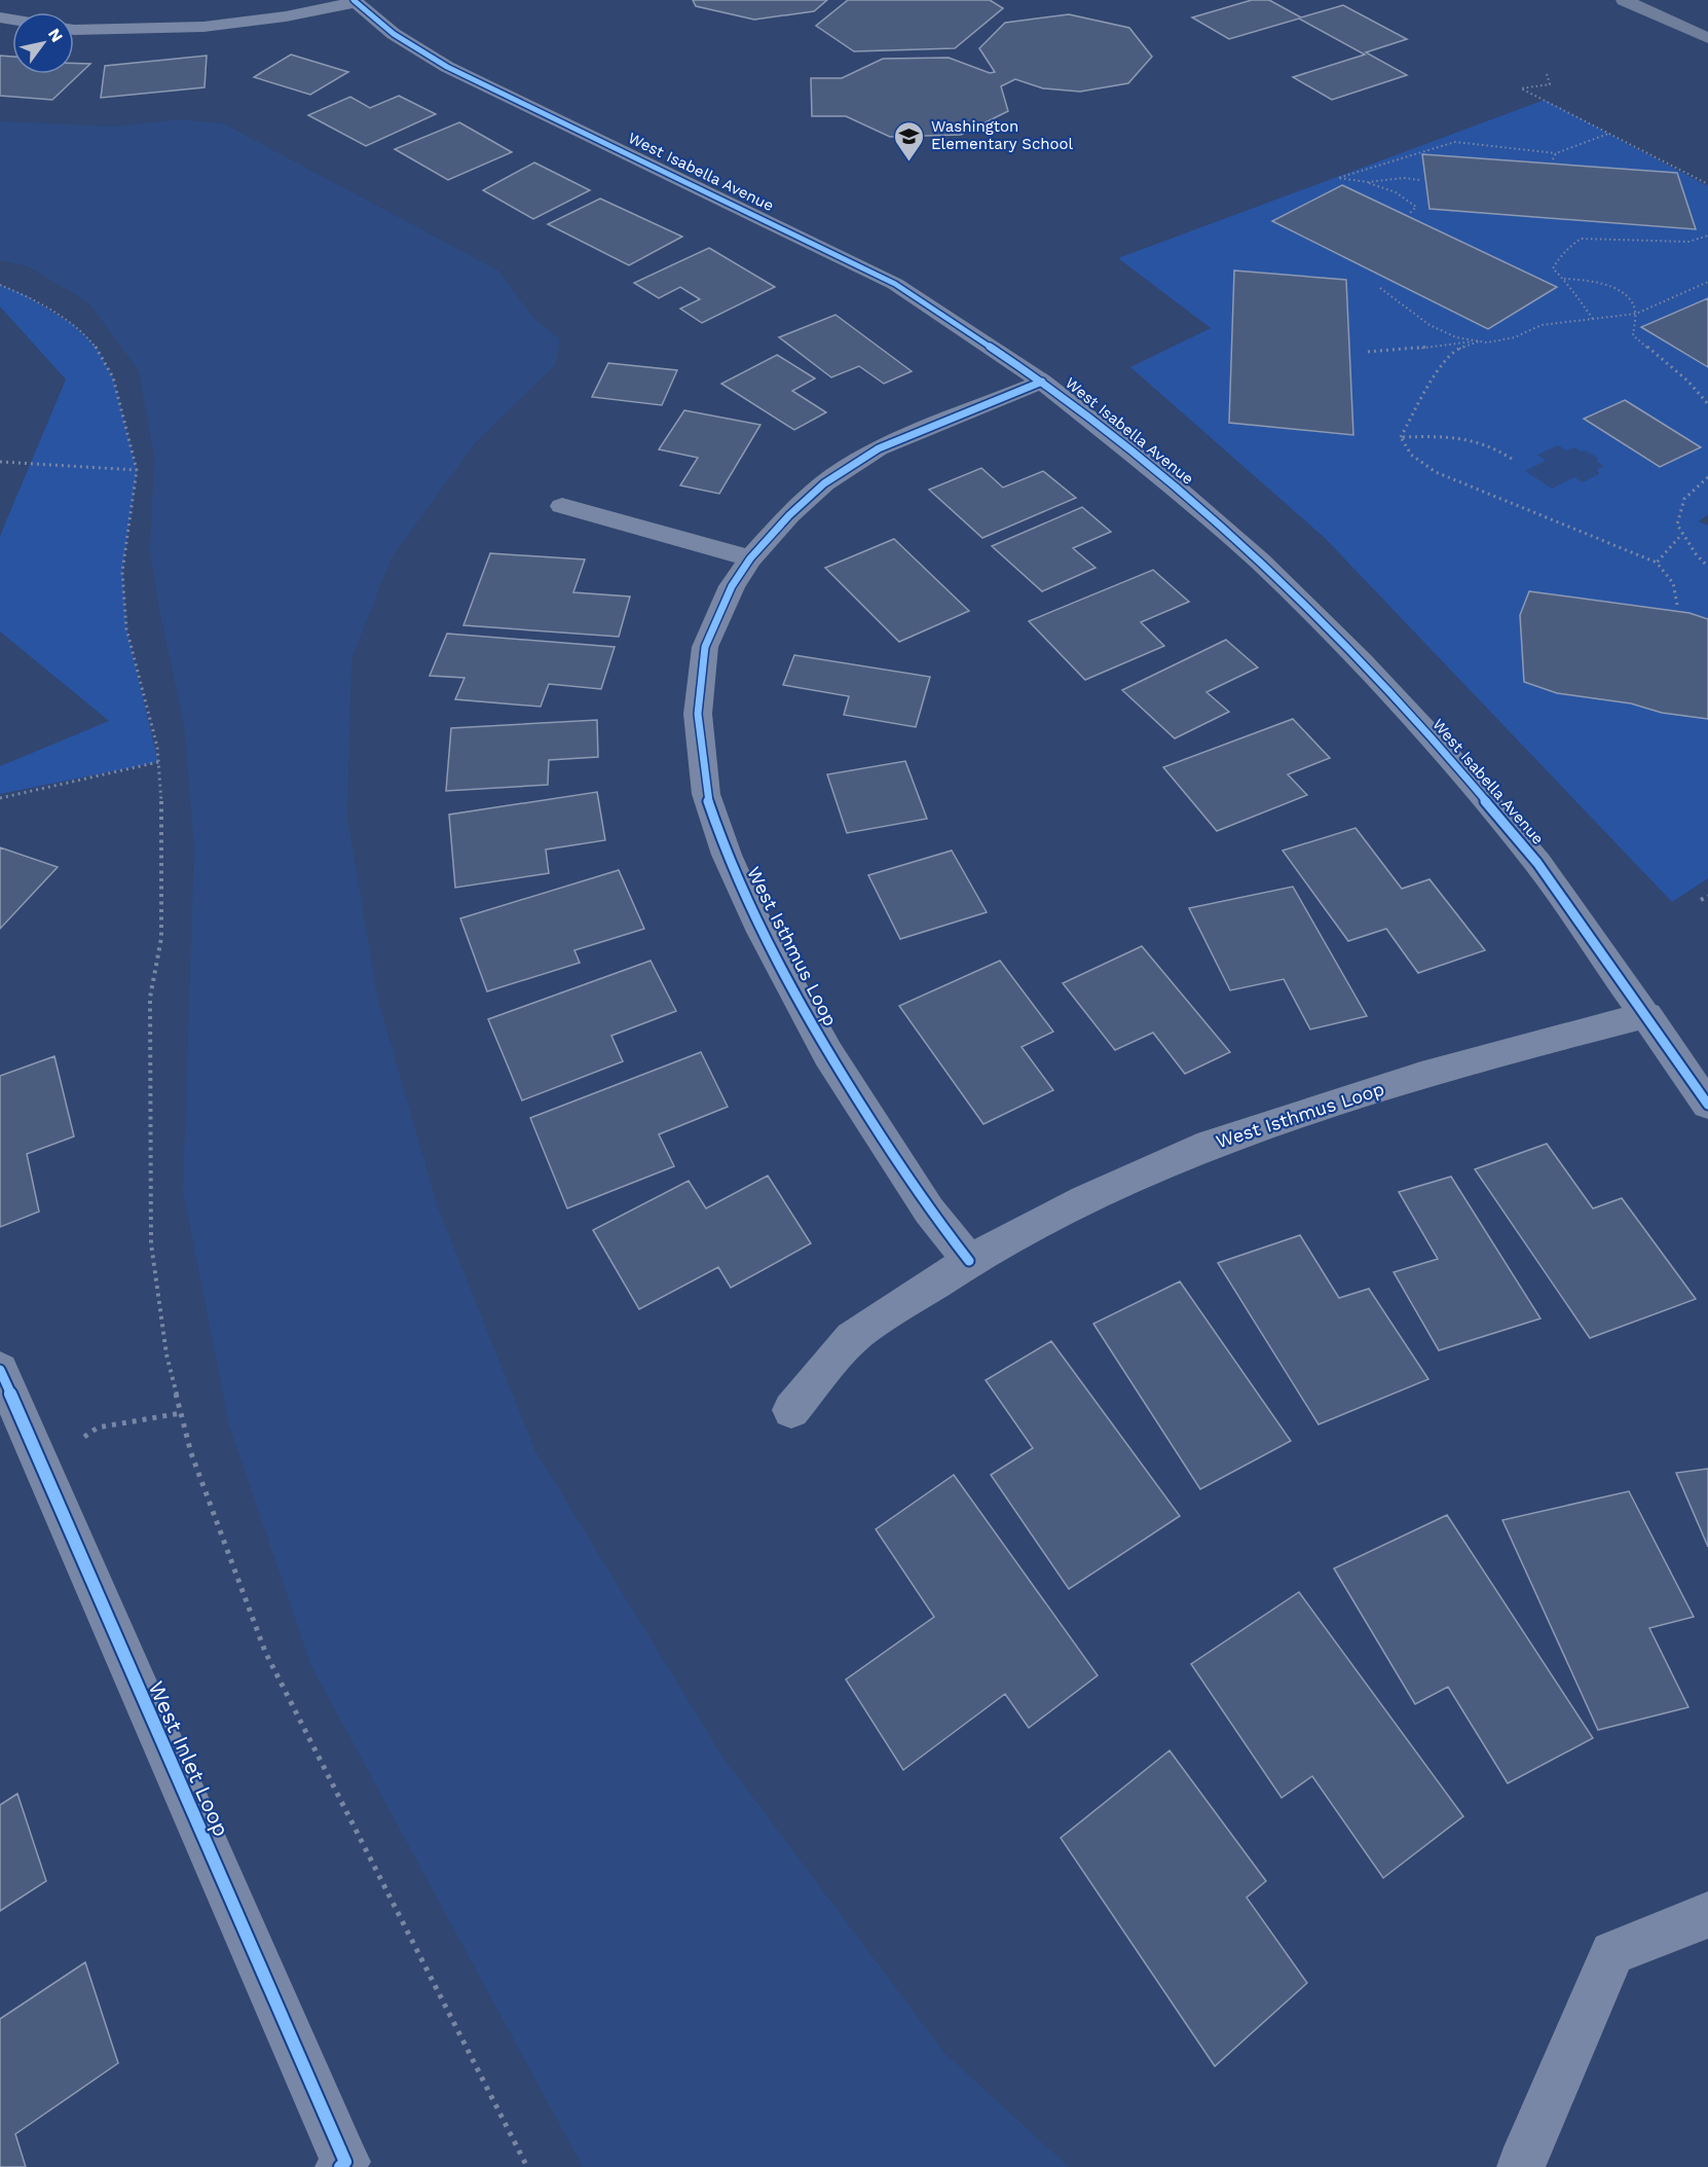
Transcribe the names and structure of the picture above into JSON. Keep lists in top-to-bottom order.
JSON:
{
  "streets": {
    "street": ["West Isabella Avenue", "West Isthmus Loop", "West Inlet Loop"]
  },
  "crossings": [
    ["West Isabella Avenue", "West Isthmus Loop"]
  ],
  "places": {
    "school or university": ["Washington Elementary School"]
  },
  "north": "top right"
}
